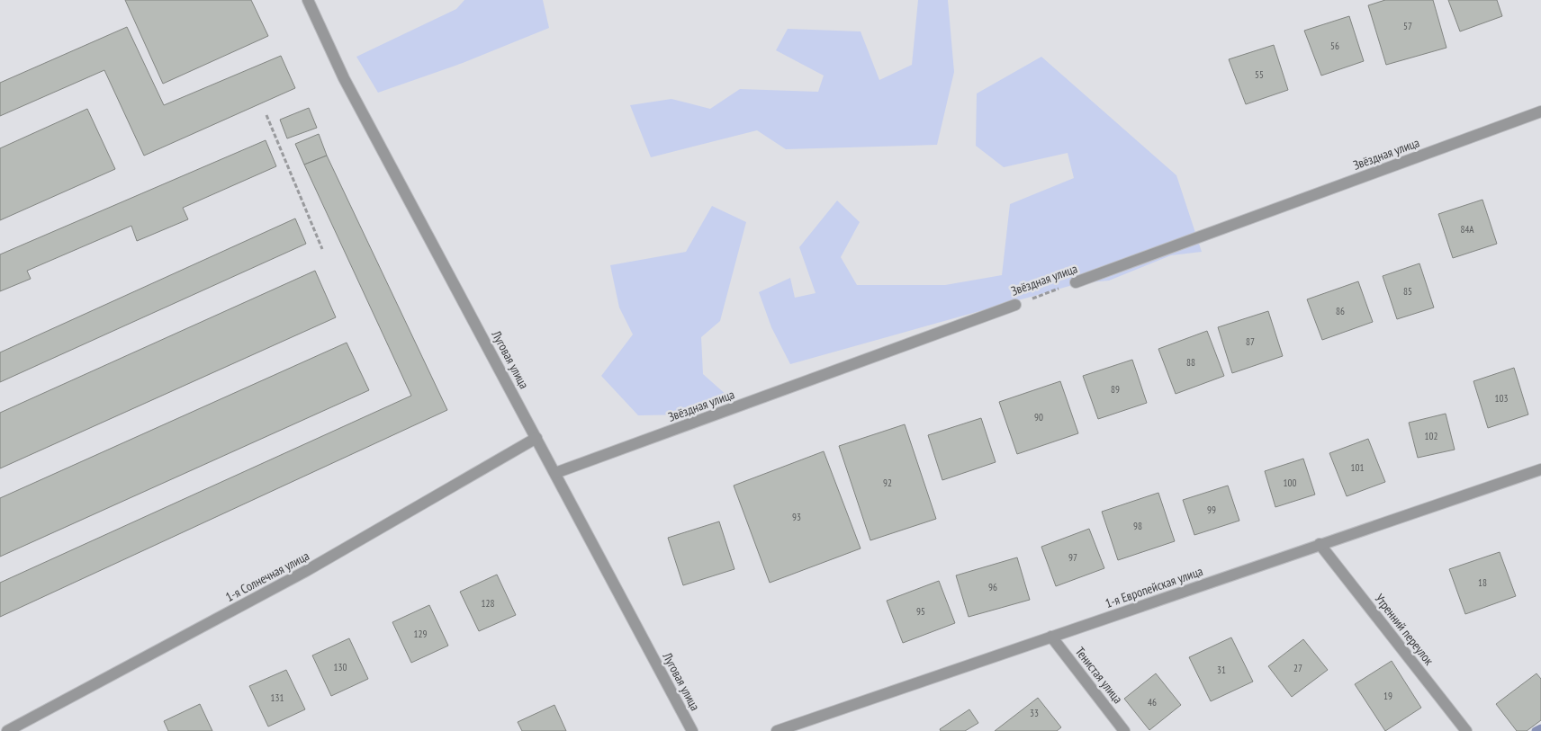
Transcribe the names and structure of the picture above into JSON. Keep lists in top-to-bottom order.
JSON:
{
  "streets": {
    "street": [
      "Звёздная улица",
      "Луговая улица",
      "1-я Солнечная улица",
      "1-я Европейская улица",
      "Утренний переулок",
      "Тенистая улица"
    ]
  },
  "crossings": [
    ["Звёздная улица", "Луговая улица"],
    ["Луговая улица", "1-я Солнечная улица"],
    ["1-я Европейская улица", "Утренний переулок"],
    ["1-я Европейская улица", "Тенистая улица"]
  ],
  "house_numbers": [
    "57",
    "56",
    "55",
    "84А",
    "85",
    "86",
    "87",
    "88",
    "89",
    "103",
    "90",
    "102",
    "101",
    "92",
    "100",
    "99",
    "93",
    "98",
    "97",
    "18",
    "96",
    "128",
    "95",
    "129",
    "130",
    "27",
    "31",
    "19",
    "131",
    "46",
    "33"
  ]
}
